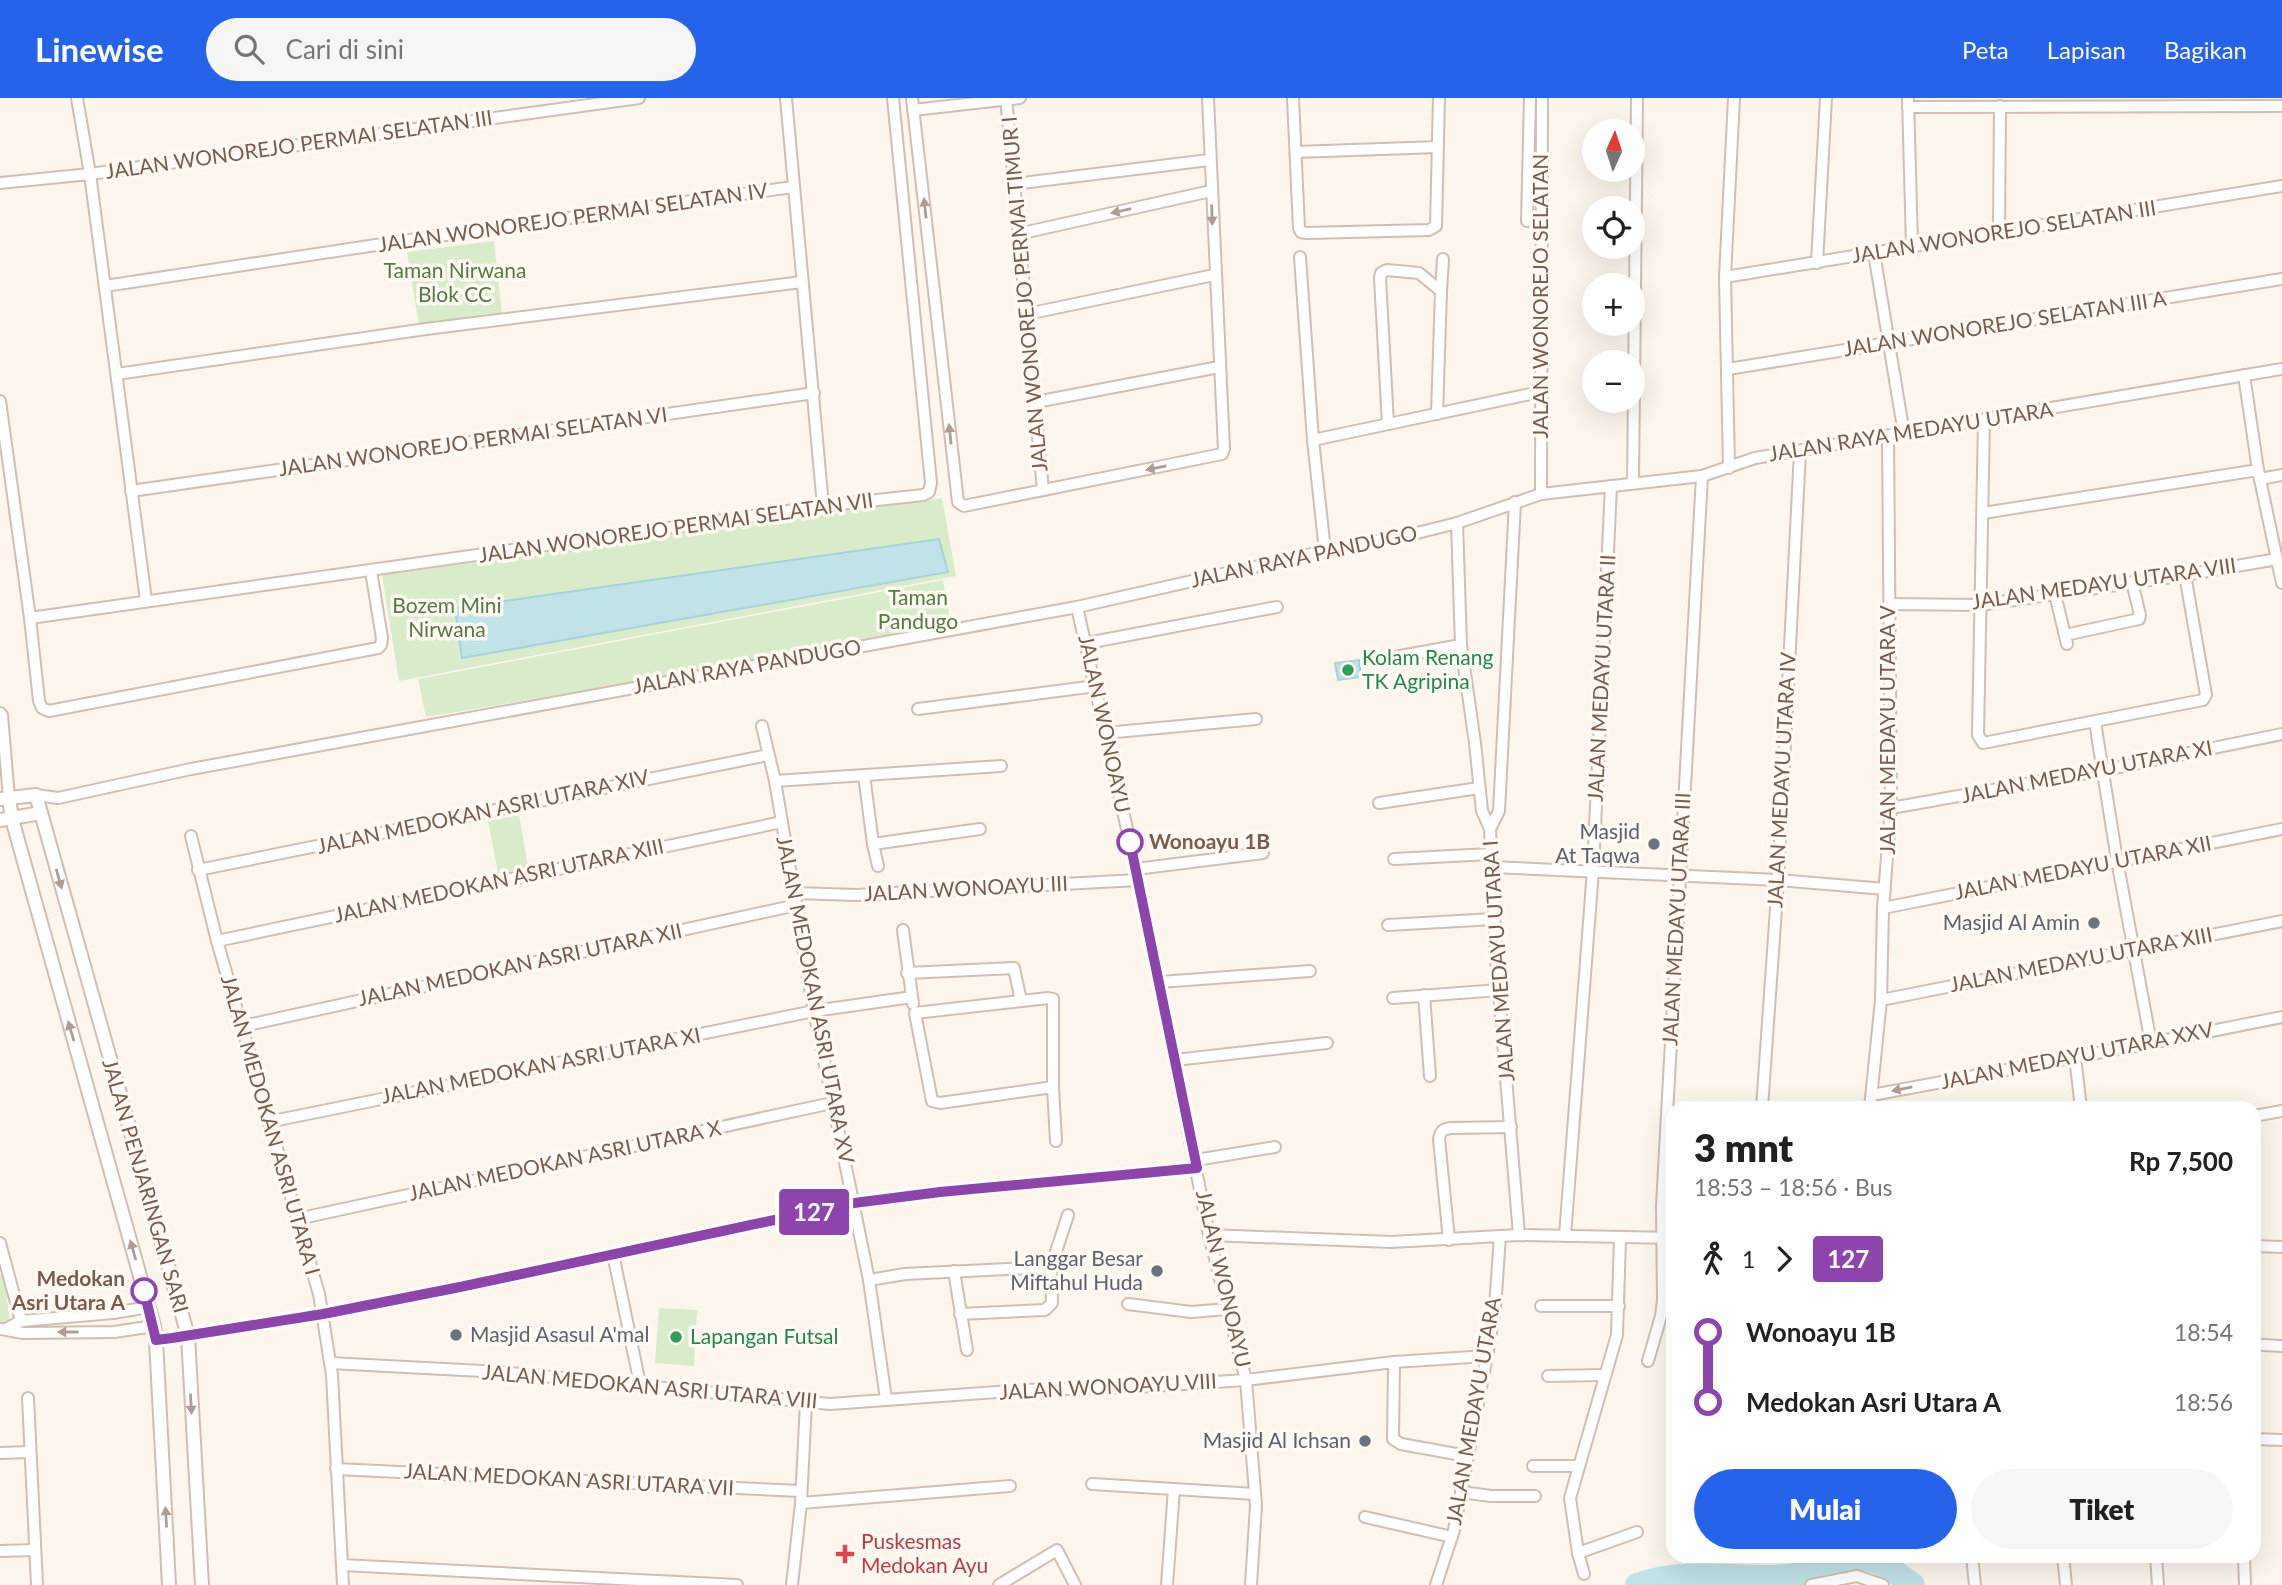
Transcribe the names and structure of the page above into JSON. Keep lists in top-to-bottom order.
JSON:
{
  "streets": {
    "street": [
      "JALAN WONOREJO PERMAI SELATAN III",
      "JALAN WONOREJO PERMAI SELATAN IV",
      "JALAN WONOREJO SELATAN III",
      "JALAN WONOREJO PERMAI TIMUR I",
      "JALAN WONOREJO SELATAN",
      "JALAN WONOREJO SELATAN III A",
      "JALAN RAYA MEDAYU UTARA",
      "JALAN WONOREJO PERMAI SELATAN VI",
      "JALAN WONOREJO PERMAI SELATAN VII",
      "JALAN RAYA PANDUGO",
      "JALAN MEDAYU UTARA VIII",
      "JALAN MEDAYU UTARA II",
      "JALAN WONOAYU",
      "JALAN MEDAYU UTARA V",
      "JALAN MEDAYU UTARA XI",
      "JALAN MEDAYU UTARA IV",
      "JALAN MEDOKAN ASRI UTARA XIV",
      "JALAN MEDAYU UTARA XII",
      "JALAN MEDOKAN ASRI UTARA XIII",
      "JALAN WONOAYU III",
      "JALAN MEDAYU UTARA III",
      "JALAN MEDAYU UTARA XIII",
      "JALAN MEDAYU UTARA I",
      "JALAN MEDOKAN ASRI UTARA XII",
      "JALAN MEDOKAN ASRI UTARA XV",
      "JALAN MEDAYU UTARA XXV",
      "JALAN MEDOKAN ASRI UTARA XI",
      "JALAN MEDOKAN ASRI UTARA I",
      "JALAN MEDOKAN ASRI UTARA X",
      "JALAN PENJARINGAN SARI",
      "JALAN MEDOKAN ASRI UTARA VIII",
      "JALAN WONOAYU VIII",
      "JALAN MEDAYU UTARA",
      "JALAN MEDOKAN ASRI UTARA VII"
    ]
  },
  "crossings": [
    ["JALAN WONOREJO SELATAN", "JALAN RAYA MEDAYU UTARA"],
    ["JALAN WONOREJO SELATAN", "JALAN RAYA PANDUGO"],
    ["JALAN RAYA MEDAYU UTARA", "JALAN RAYA PANDUGO"],
    ["JALAN RAYA MEDAYU UTARA", "JALAN MEDAYU UTARA II"],
    ["JALAN RAYA MEDAYU UTARA", "JALAN MEDAYU UTARA V"],
    ["JALAN RAYA MEDAYU UTARA", "JALAN MEDAYU UTARA IV"],
    ["JALAN RAYA MEDAYU UTARA", "JALAN MEDAYU UTARA III"],
    ["JALAN RAYA PANDUGO", "JALAN WONOAYU"],
    ["JALAN RAYA PANDUGO", "JALAN MEDAYU UTARA I"],
    ["JALAN MEDAYU UTARA VIII", "JALAN MEDAYU UTARA V"],
    ["JALAN WONOAYU", "JALAN WONOAYU III"],
    ["JALAN WONOAYU", "JALAN WONOAYU VIII"],
    ["JALAN MEDAYU UTARA V", "JALAN MEDAYU UTARA XI"],
    ["JALAN MEDAYU UTARA V", "JALAN MEDAYU UTARA XII"],
    ["JALAN MEDAYU UTARA V", "JALAN MEDAYU UTARA XIII"],
    ["JALAN MEDAYU UTARA V", "JALAN MEDAYU UTARA XXV"],
    ["JALAN MEDOKAN ASRI UTARA XIV", "JALAN MEDOKAN ASRI UTARA XV"],
    ["JALAN MEDOKAN ASRI UTARA XIV", "JALAN MEDOKAN ASRI UTARA I"],
    ["JALAN MEDOKAN ASRI UTARA XIII", "JALAN MEDOKAN ASRI UTARA XV"],
    ["JALAN MEDOKAN ASRI UTARA XIII", "JALAN MEDOKAN ASRI UTARA I"],
    ["JALAN WONOAYU III", "JALAN MEDOKAN ASRI UTARA XV"],
    ["JALAN MEDOKAN ASRI UTARA XII", "JALAN MEDOKAN ASRI UTARA XV"],
    ["JALAN MEDOKAN ASRI UTARA XII", "JALAN MEDOKAN ASRI UTARA I"],
    ["JALAN MEDOKAN ASRI UTARA XV", "JALAN MEDOKAN ASRI UTARA XI"],
    ["JALAN MEDOKAN ASRI UTARA XV", "JALAN MEDOKAN ASRI UTARA X"],
    ["JALAN MEDOKAN ASRI UTARA XV", "JALAN MEDOKAN ASRI UTARA VIII"],
    ["JALAN MEDOKAN ASRI UTARA XI", "JALAN MEDOKAN ASRI UTARA I"],
    ["JALAN MEDOKAN ASRI UTARA I", "JALAN MEDOKAN ASRI UTARA X"],
    ["JALAN MEDOKAN ASRI UTARA I", "JALAN MEDOKAN ASRI UTARA VIII"],
    ["JALAN MEDOKAN ASRI UTARA I", "JALAN MEDOKAN ASRI UTARA VII"],
    ["JALAN MEDOKAN ASRI UTARA VIII", "JALAN WONOAYU VIII"],
    ["JALAN WONOAYU VIII", "JALAN MEDAYU UTARA"]
  ],
  "one_way": ["JALAN MEDAYU UTARA XXV"],
  "parks": ["Taman Nirwana Blok CC", "Taman Pandugo", "Bozem Mini Nirwana"],
  "places": {
    "other": [
      "Kolam Renang TK Agripina",
      "Wonoayu 1B",
      "Masjid At Taqwa",
      "Masjid Al Amin",
      "Langgar Besar Miftahul Huda",
      "Medokan Asri Utara A",
      "Masjid Asasul A'mal",
      "Lapangan Futsal",
      "Masjid Al Ichsan"
    ],
    "health": ["Puskesmas Medokan Ayu"]
  },
  "lines": ["bus line 127"],
  "north": "top",
  "page": {
    "header": "Linewise",
    "search": "Cari di sini",
    "nav": ["Peta", "Lapisan", "Bagikan"],
    "on_map": "127",
    "map_buttons": ["+", "−"],
    "heading": ["3 mnt", "18:53 – 18:56 · Bus", "Rp 7,500"],
    "legs": ["1", "127"],
    "list": [
      {
        "name": "Wonoayu 1B",
        "value": "18:54"
      },
      {
        "name": "Medokan Asri Utara A",
        "value": "18:56"
      }
    ],
    "buttons": ["Mulai", "Tiket"]
  }
}
